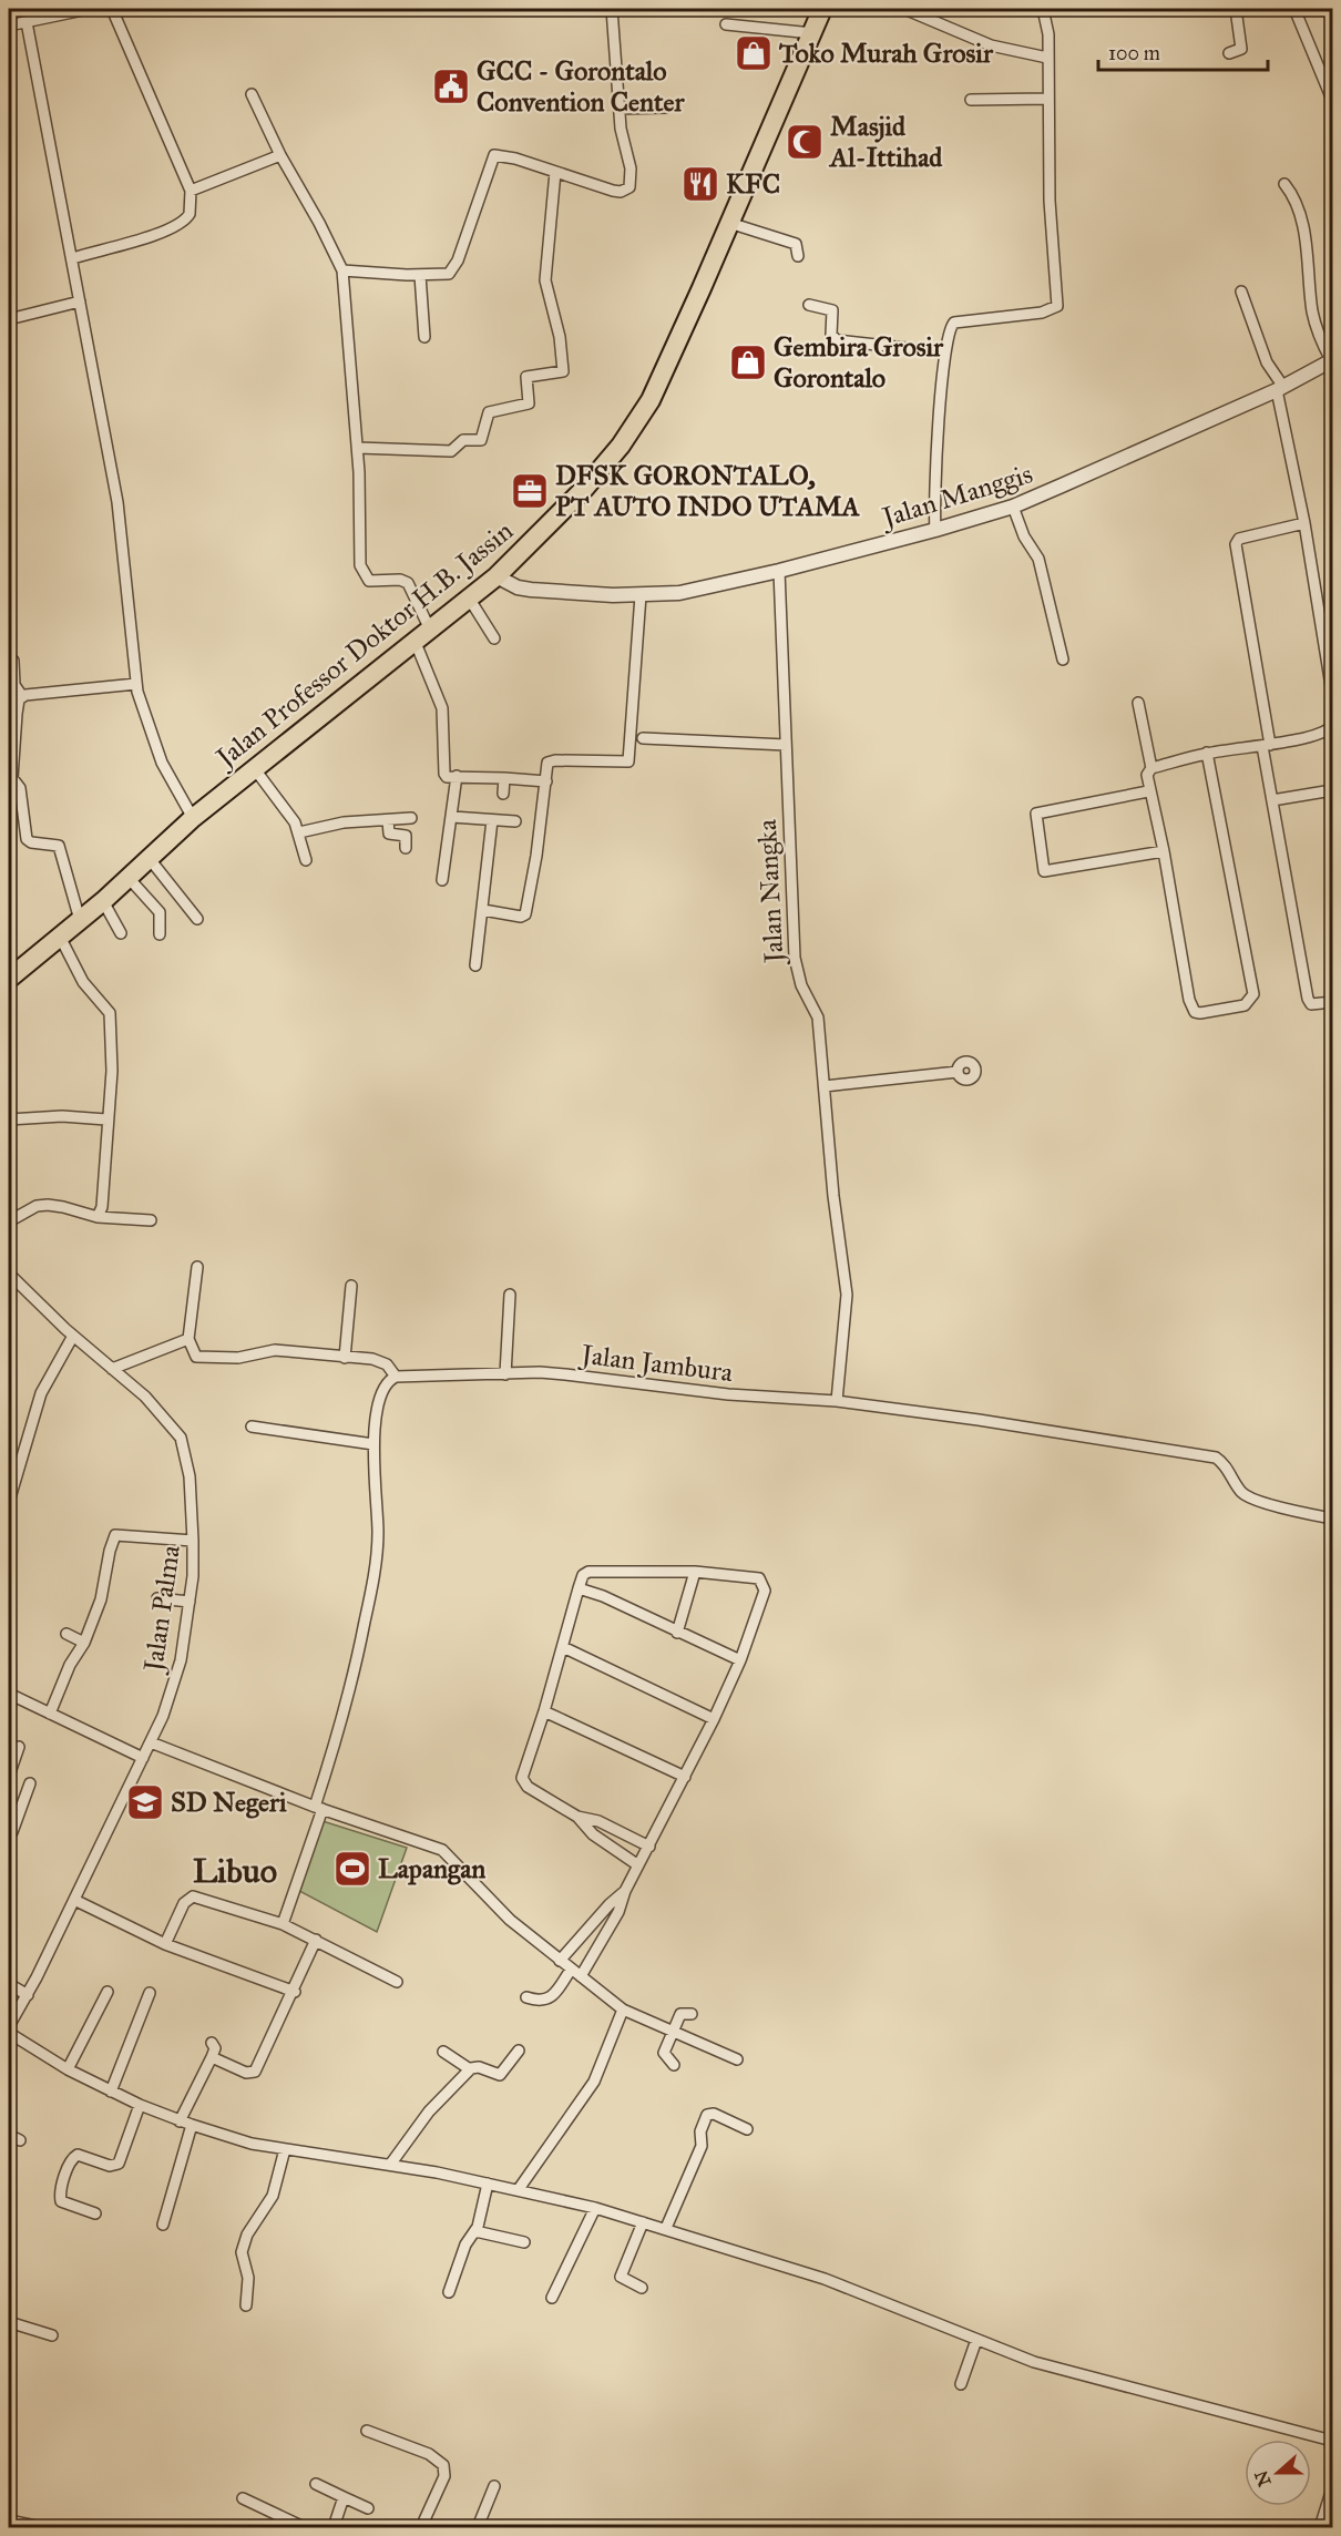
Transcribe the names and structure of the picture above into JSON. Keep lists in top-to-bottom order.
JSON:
{
  "streets": {
    "highway": ["Jalan Professor Doktor H.B. Jassin"],
    "street": [
      "Jalan Manggis",
      "Jalan Nangka",
      "Jalan Jambura",
      "Jalan Palma"
    ]
  },
  "crossings": [
    ["Jalan Manggis", "Jalan Professor Doktor H.B. Jassin"],
    ["Jalan Manggis", "Jalan Nangka"],
    ["Jalan Nangka", "Jalan Jambura"]
  ],
  "districts": ["Libuo"],
  "places": {
    "shop": ["Toko Murah Grosir", "Gembira Grosir Gorontalo"],
    "public building": ["GCC - Gorontalo Convention Center"],
    "mosque": ["Masjid Al-Ittihad"],
    "restaurant": ["KFC"],
    "office": ["DFSK GORONTALO, PT AUTO INDO UTAMA"],
    "school or university": ["SD Negeri"],
    "sports": ["Lapangan"]
  },
  "scale_bar": "100 m",
  "north": "left"
}
